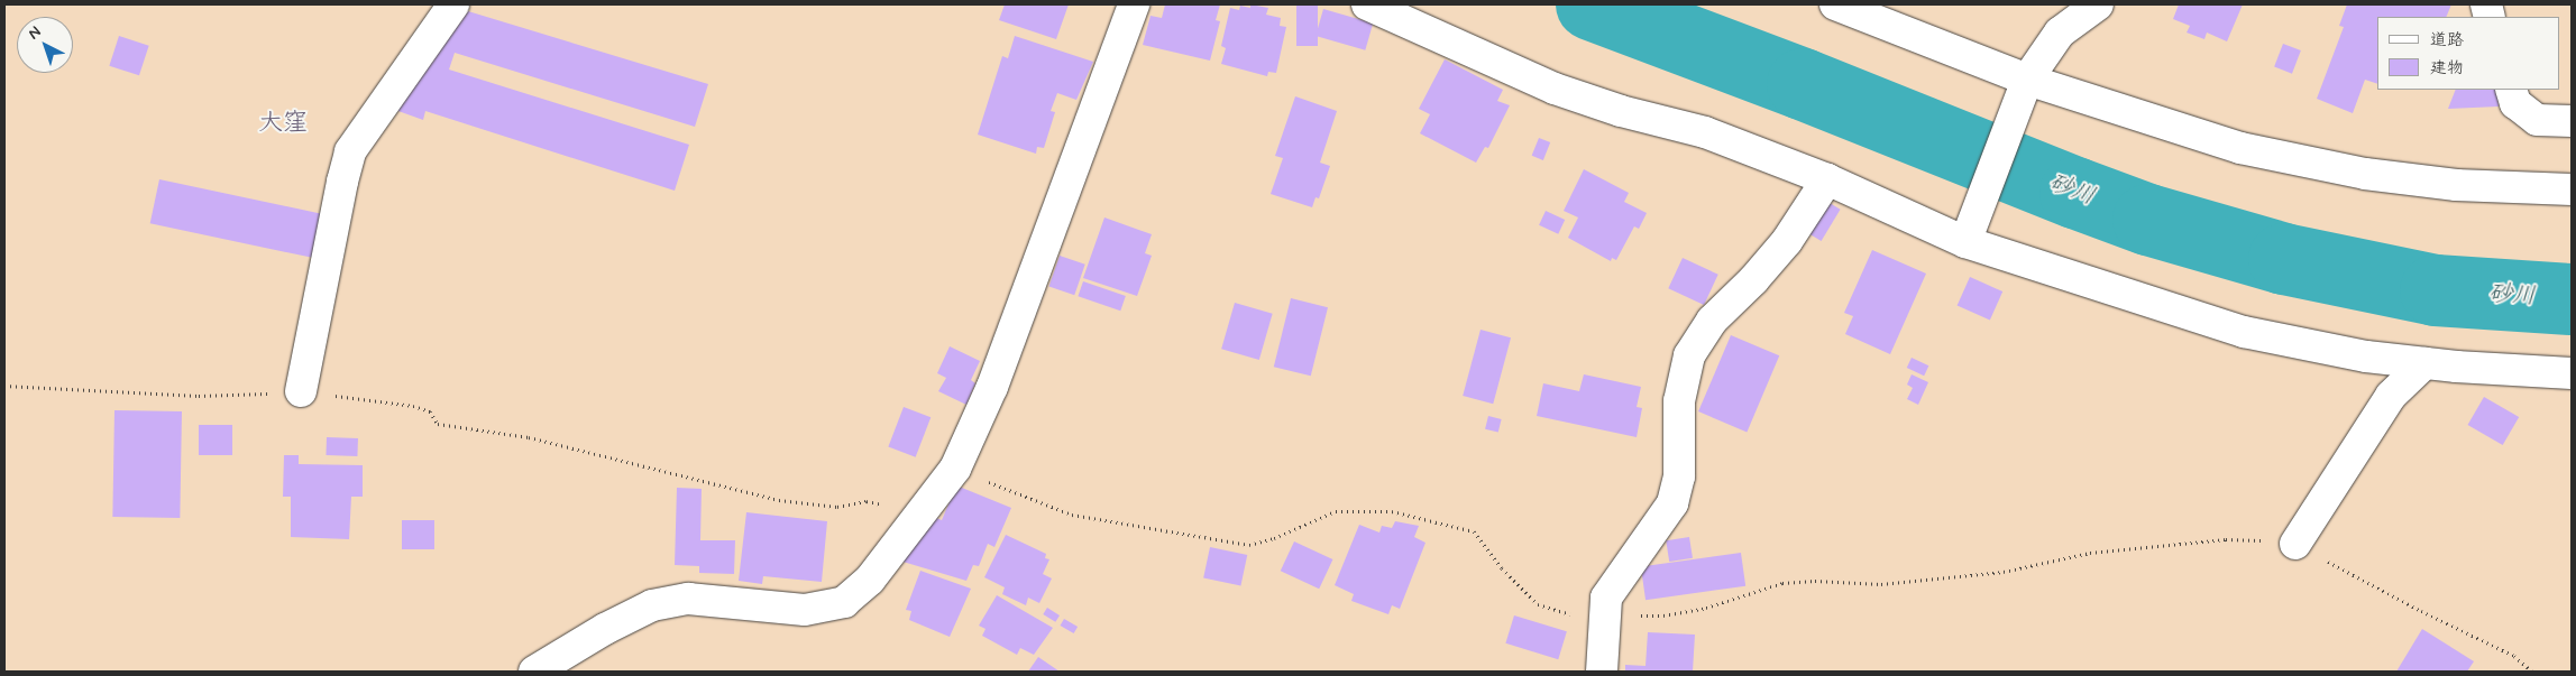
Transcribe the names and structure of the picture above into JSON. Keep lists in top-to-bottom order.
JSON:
{
  "districts": ["大窪"],
  "water": ["砂川"],
  "legend": ["道路", "建物"],
  "north": "top left"
}
